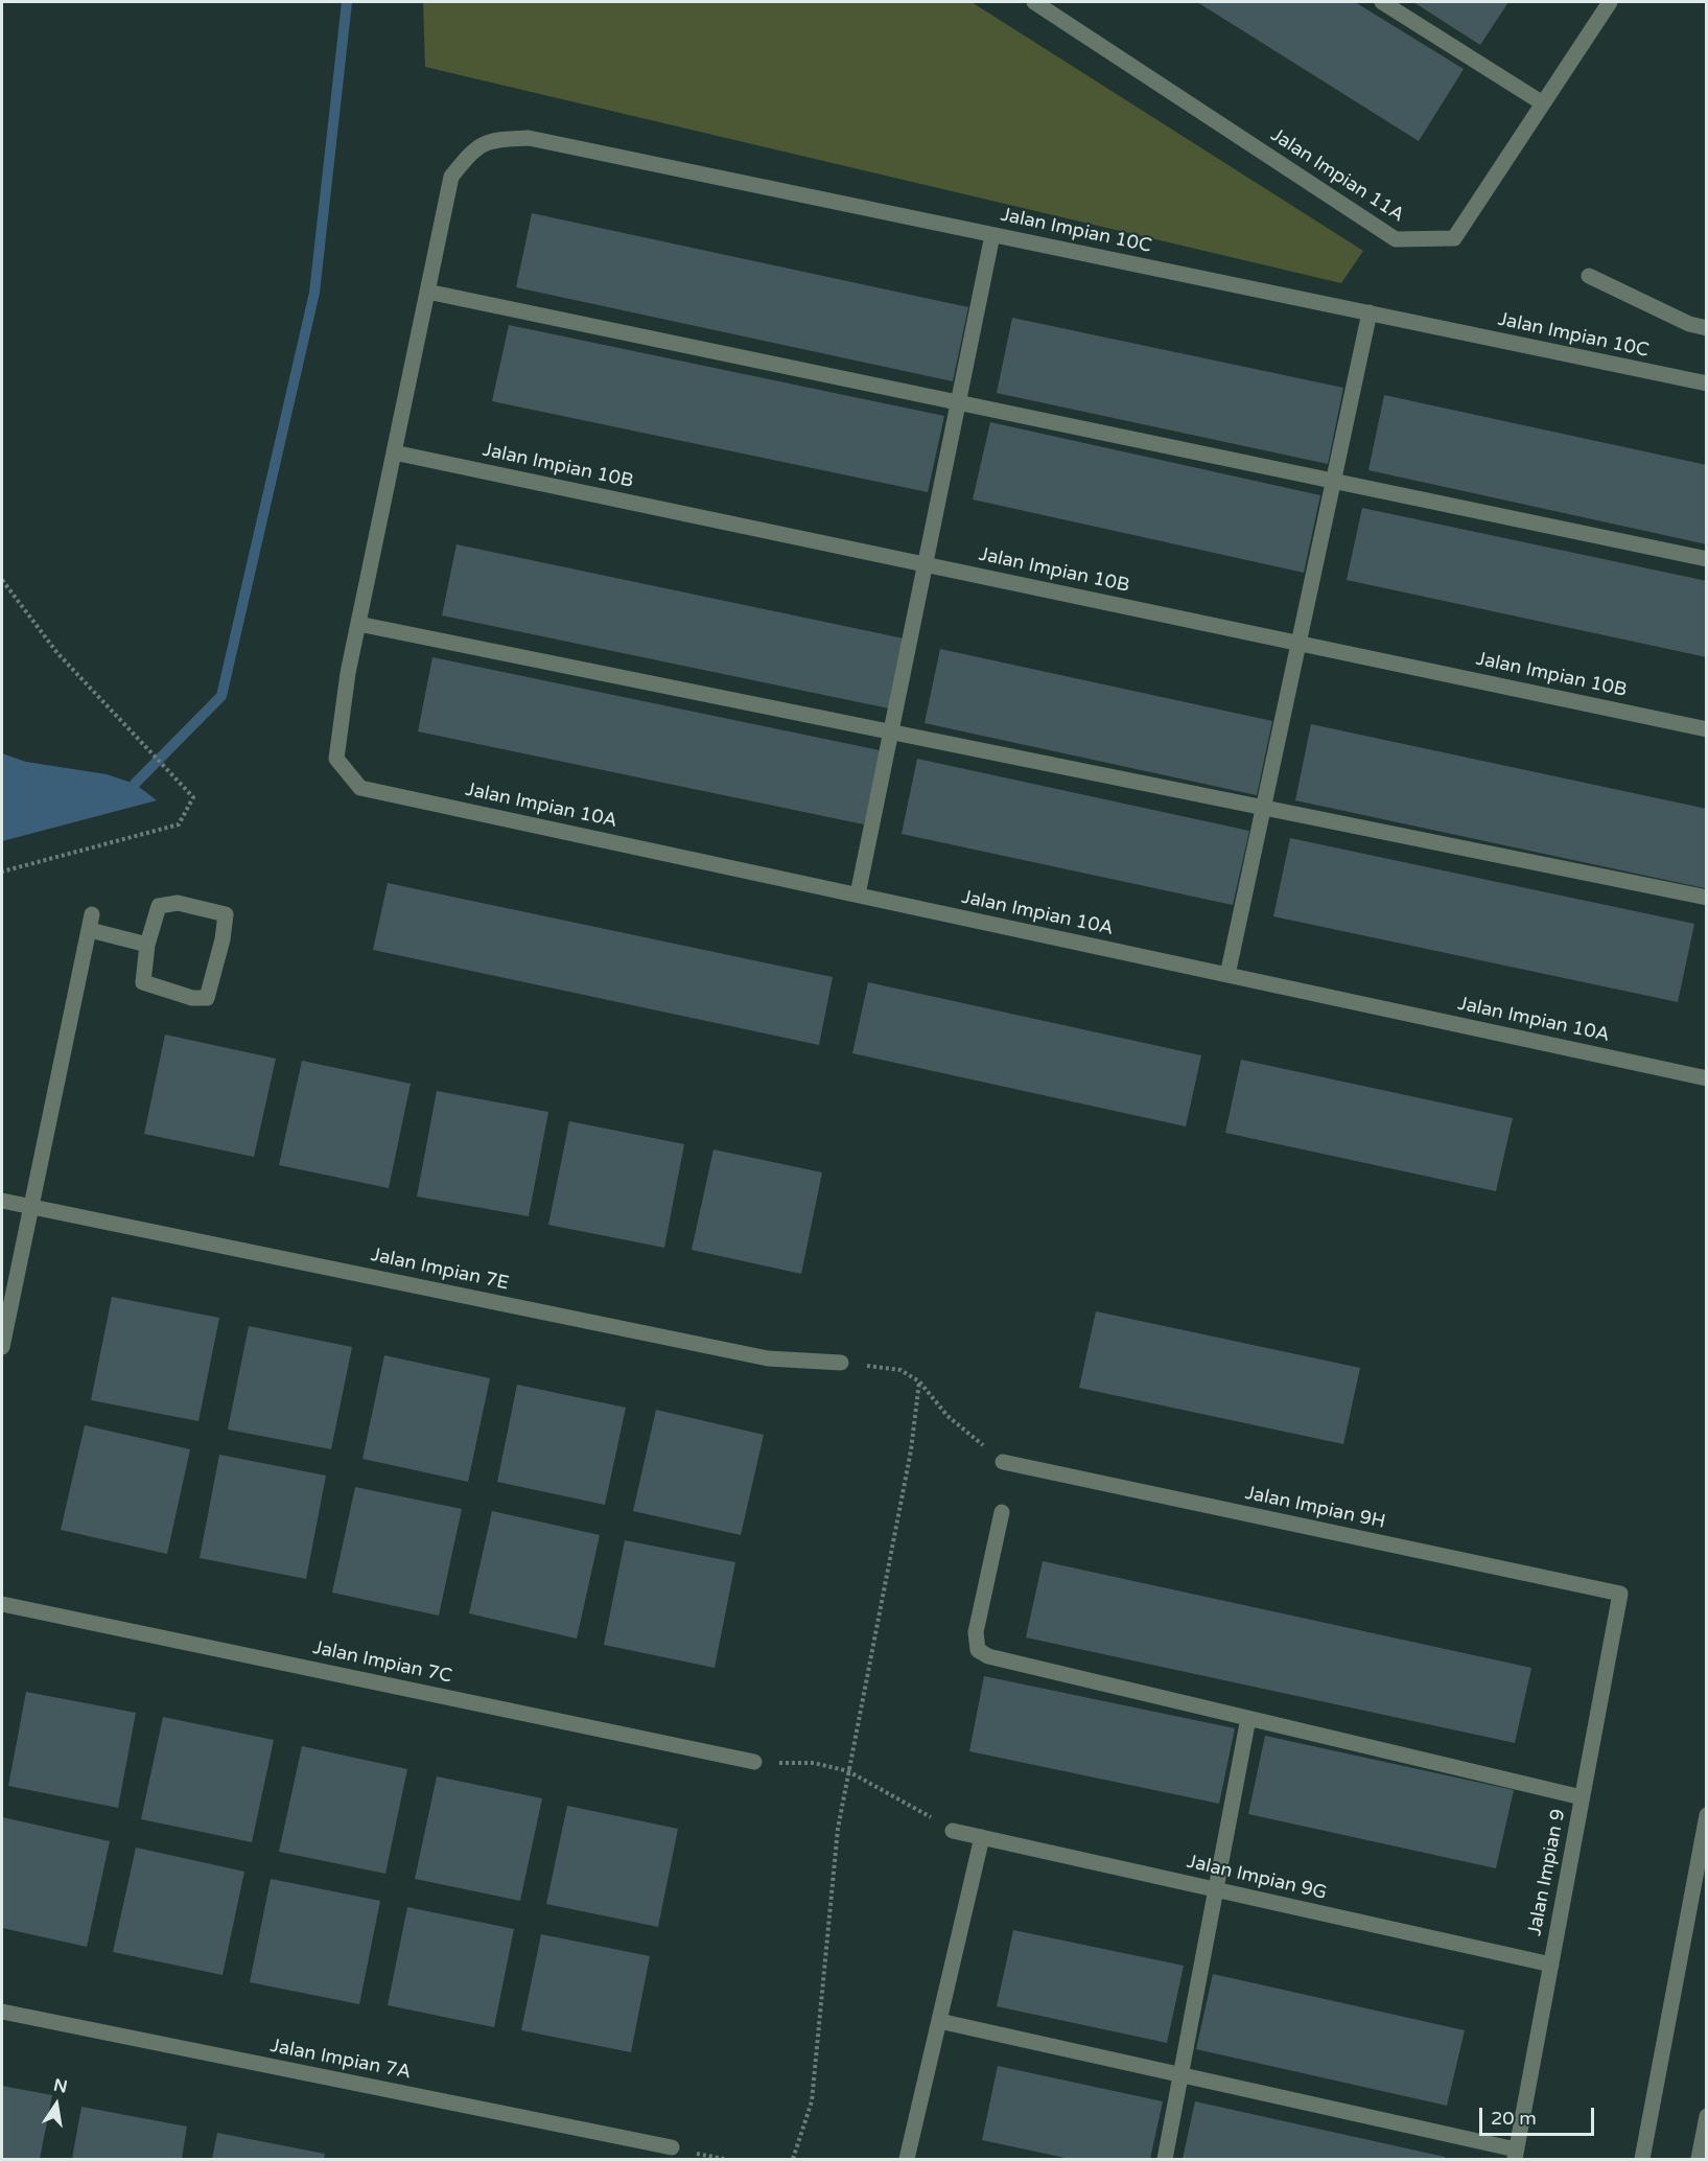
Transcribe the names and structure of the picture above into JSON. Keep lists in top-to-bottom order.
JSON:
{
  "streets": {
    "street": [
      "Jalan Impian 11A",
      "Jalan Impian 10C",
      "Jalan Impian 10B",
      "Jalan Impian 10A",
      "Jalan Impian 7E",
      "Jalan Impian 9H",
      "Jalan Impian 7C",
      "Jalan Impian 9",
      "Jalan Impian 9G",
      "Jalan Impian 7A"
    ]
  },
  "crossings": [
    ["Jalan Impian 9H", "Jalan Impian 9"],
    ["Jalan Impian 9", "Jalan Impian 9G"]
  ],
  "scale_bar": "20 m",
  "north": "top"
}
